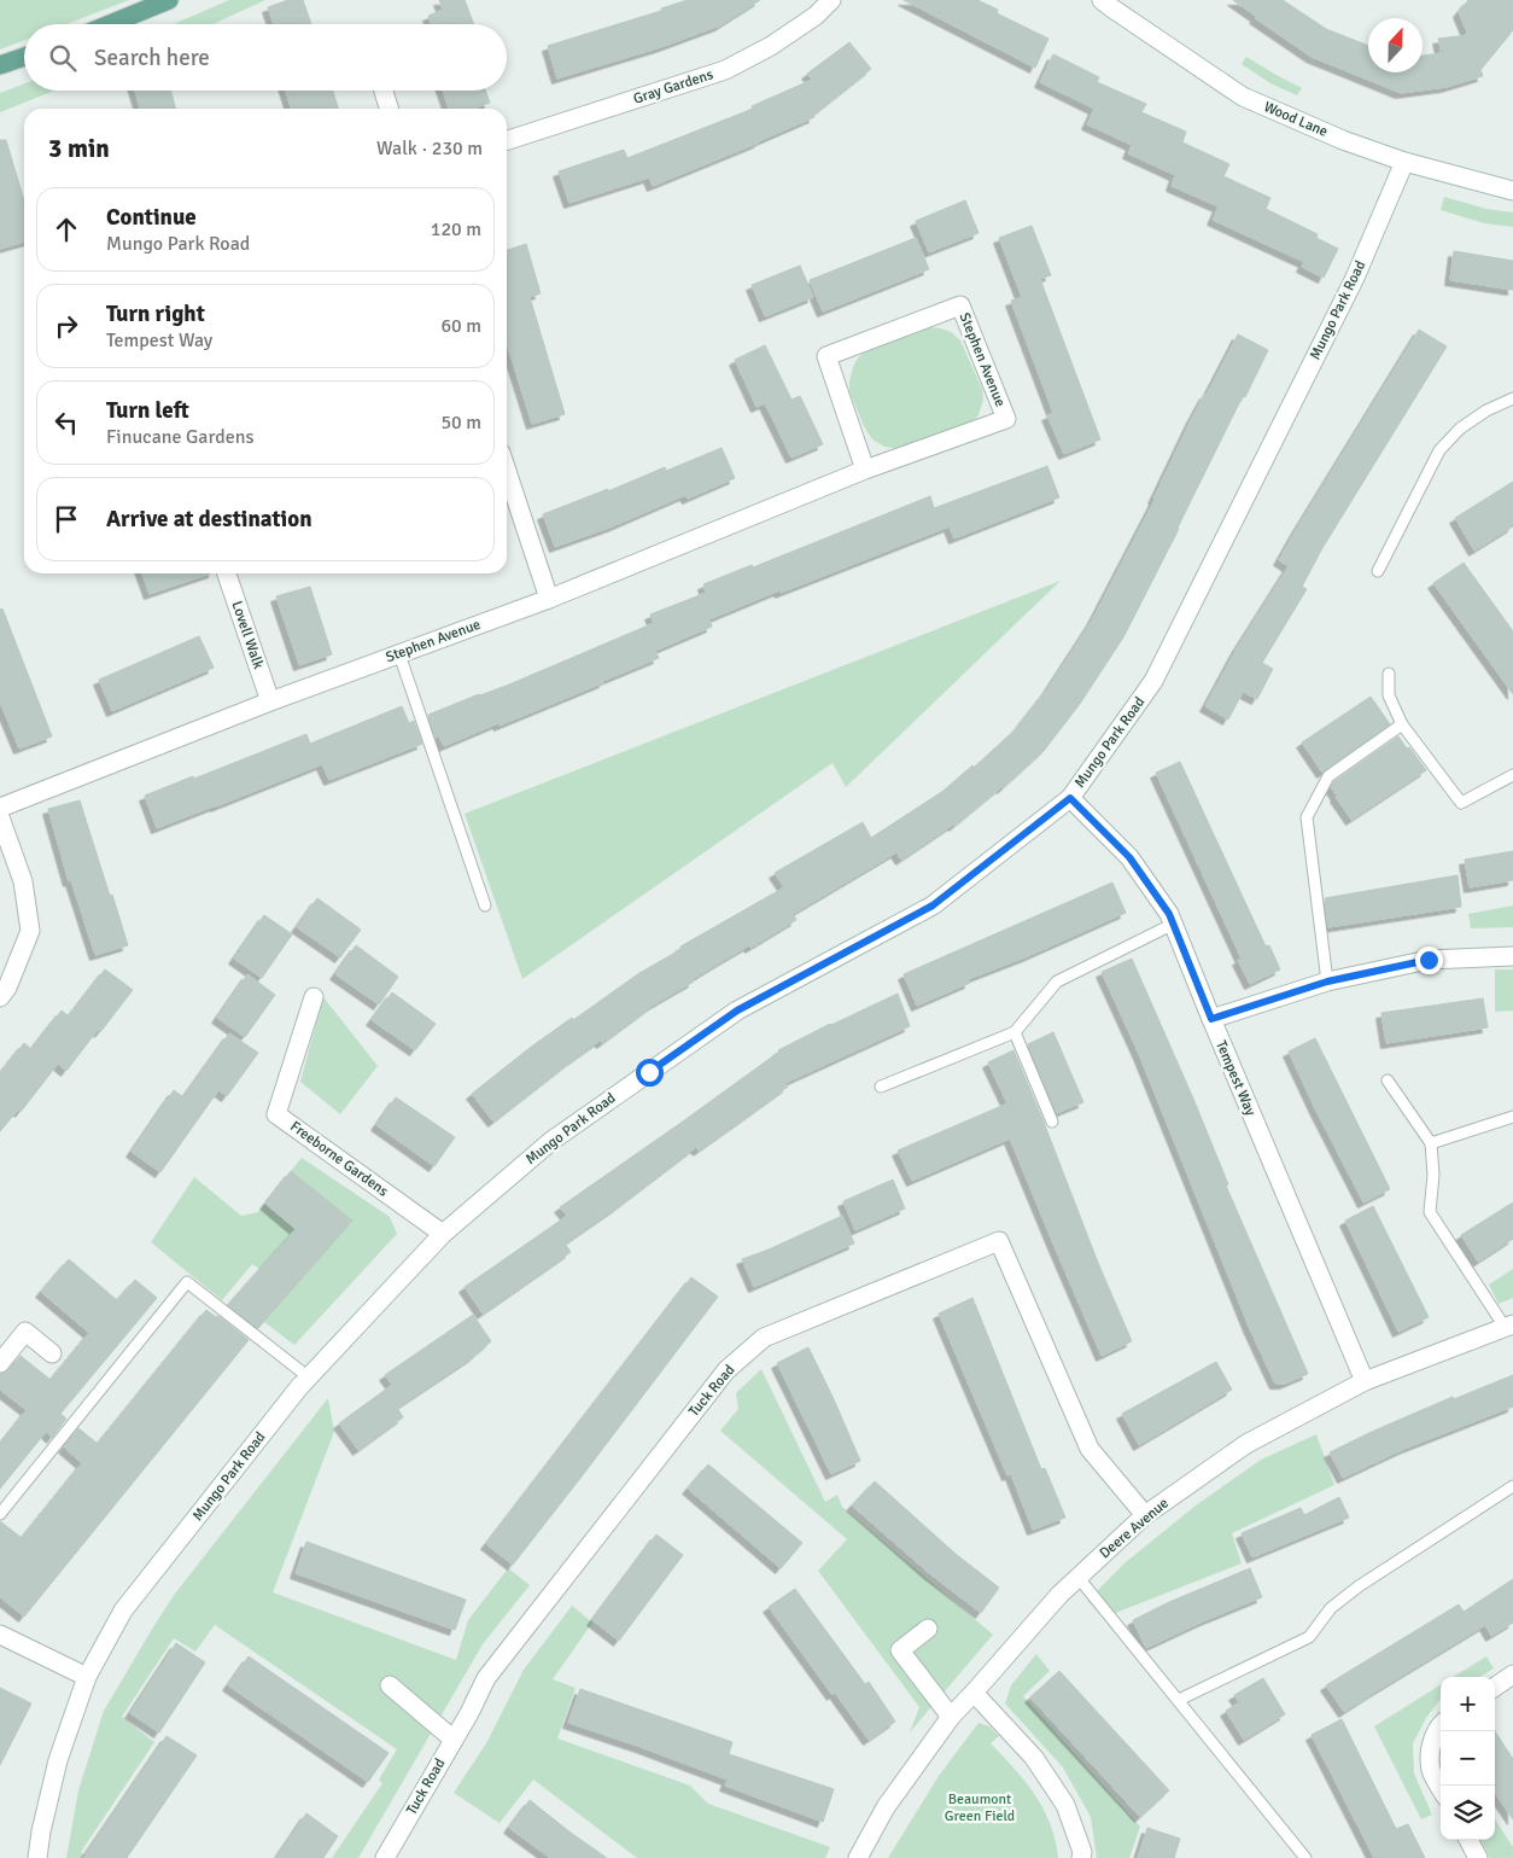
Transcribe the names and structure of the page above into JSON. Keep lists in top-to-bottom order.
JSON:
{
  "streets": {
    "street": [
      "Gray Gardens",
      "Wood Lane",
      "Mungo Park Road",
      "Stephen Avenue",
      "Lovell Walk",
      "Tempest Way",
      "Freeborne Gardens",
      "Tuck Road",
      "Deere Avenue"
    ]
  },
  "crossings": [
    ["Wood Lane", "Mungo Park Road"],
    ["Mungo Park Road", "Tempest Way"],
    ["Mungo Park Road", "Freeborne Gardens"],
    ["Stephen Avenue", "Lovell Walk"],
    ["Tempest Way", "Deere Avenue"],
    ["Tuck Road", "Deere Avenue"]
  ],
  "parks": ["Beaumont Green Field"],
  "north": "top",
  "page": {
    "search": "Search here",
    "heading": ["3 min", "Walk · 230 m"],
    "list": [
      ["Continue", "Mungo Park Road", "120 m"],
      ["Turn right", "Tempest Way", "60 m"],
      ["Turn left", "Finucane Gardens", "50 m"],
      "Arrive at destination"
    ],
    "map_buttons": ["+", "−"]
  }
}
